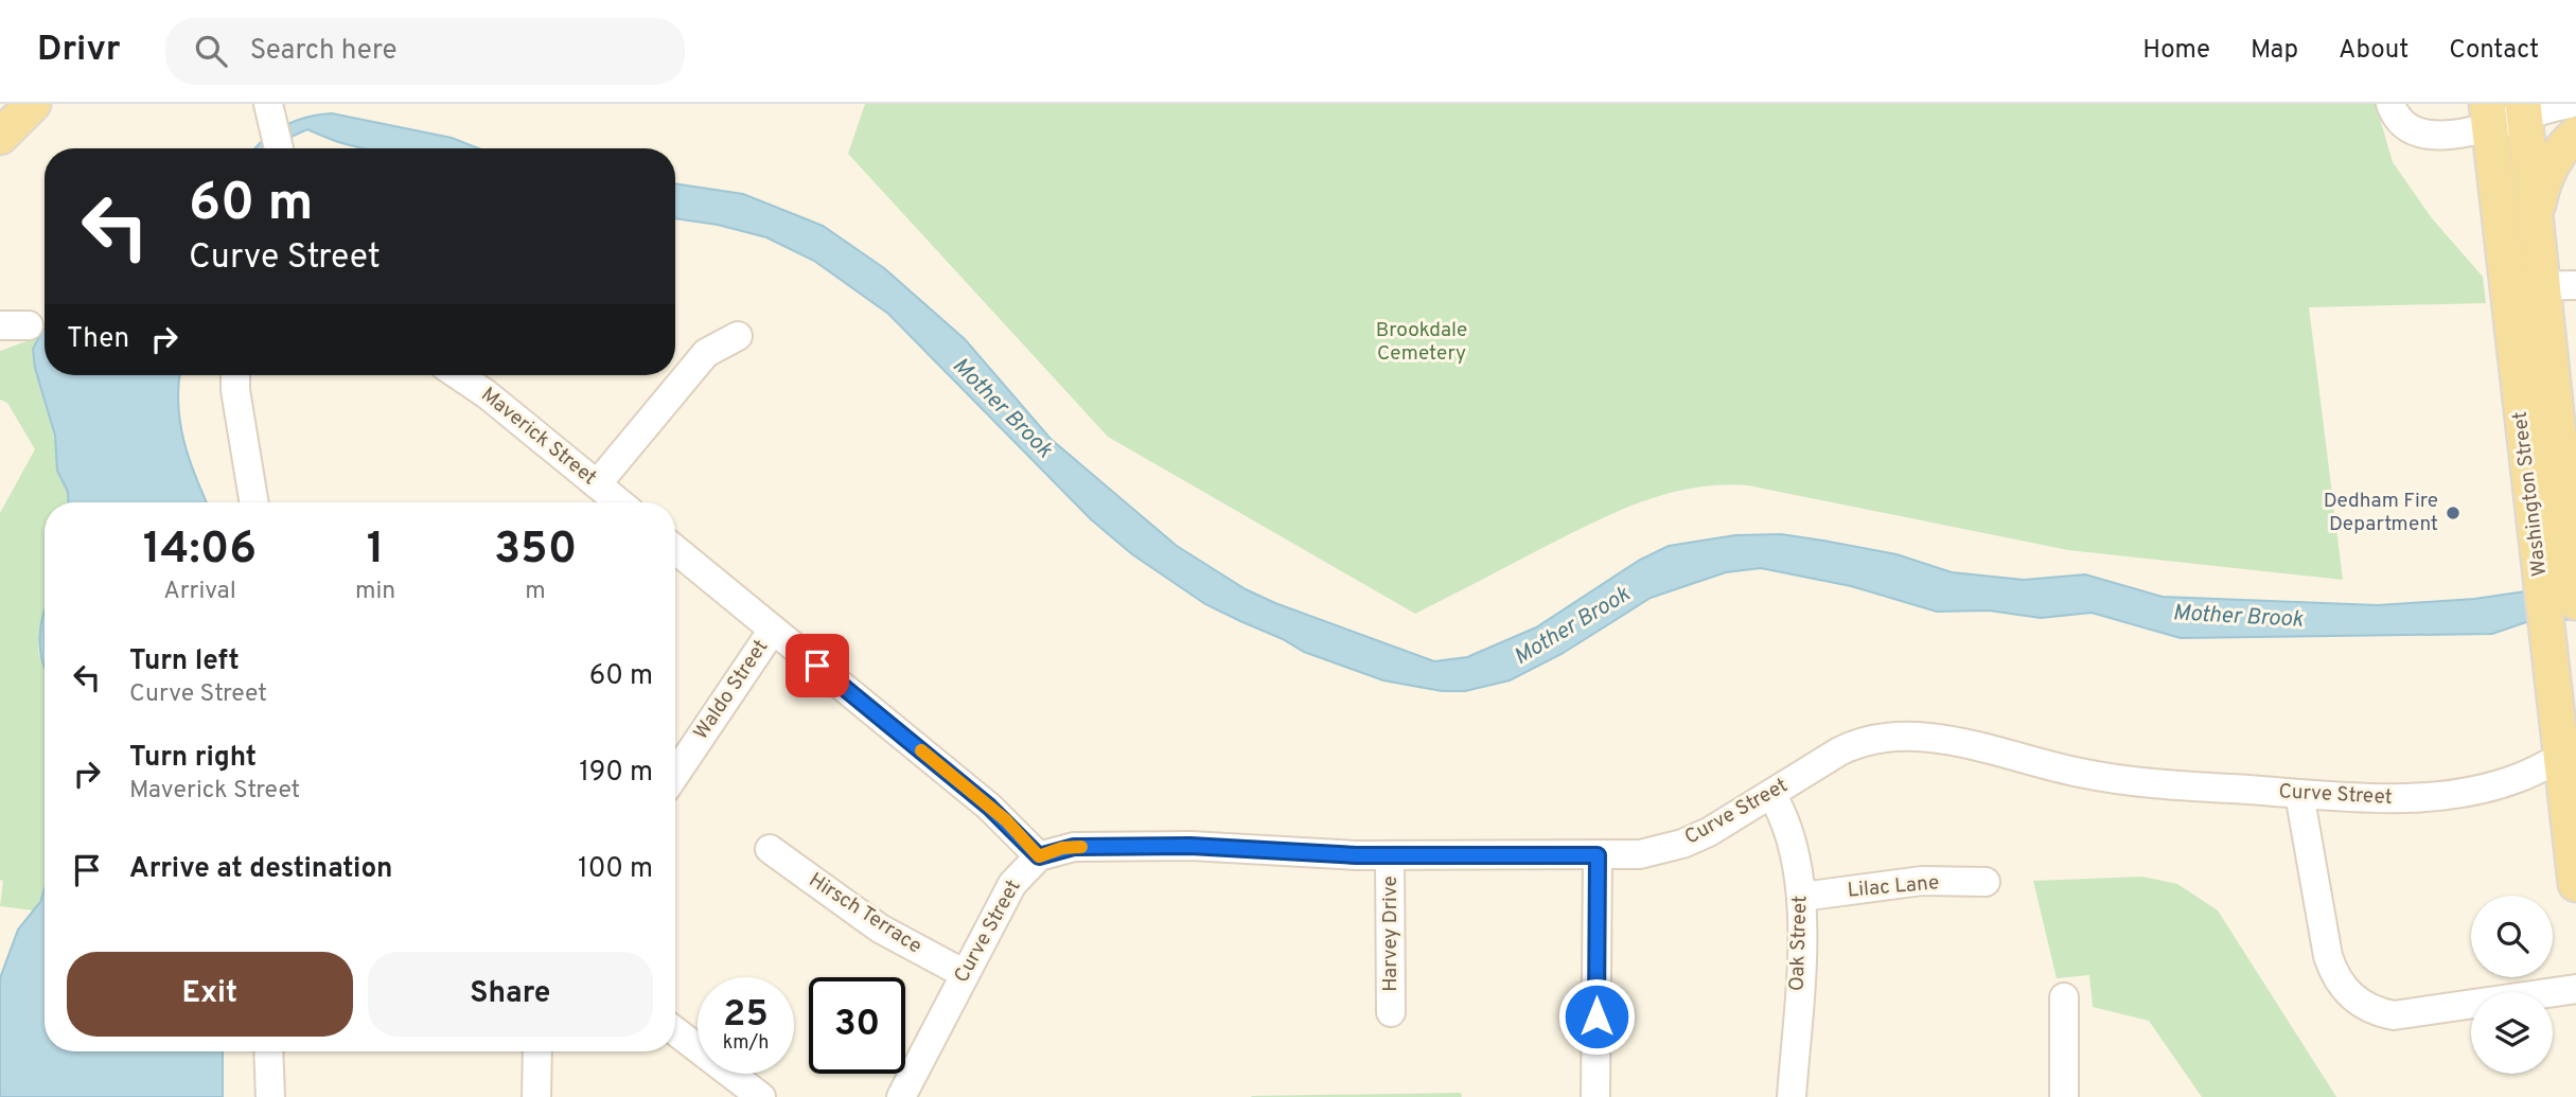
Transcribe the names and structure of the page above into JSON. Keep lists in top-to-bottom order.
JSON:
{
  "streets": {
    "main road": ["Washington Street"],
    "street": [
      "Maverick Street",
      "Waldo Street",
      "Curve Street",
      "Lilac Lane",
      "Hirsch Terrace",
      "Harvey Drive",
      "Oak Street"
    ]
  },
  "crossings": [
    ["Washington Street", "Curve Street"],
    ["Curve Street", "Hirsch Terrace"],
    ["Curve Street", "Harvey Drive"],
    ["Curve Street", "Oak Street"],
    ["Lilac Lane", "Oak Street"]
  ],
  "water": ["Mother Brook"],
  "parks": ["Brookdale Cemetery"],
  "places": ["Dedham Fire Department"],
  "page": {
    "header": "Drivr",
    "search": "Search here",
    "nav": [
      "Home",
      "Map",
      "About",
      "Contact"
    ],
    "turn": ["60 m", "Curve Street"],
    "then": "Then",
    "eta": [
      "14:06",
      "Arrival",
      "1",
      "min",
      "350",
      "m"
    ],
    "list": [
      {
        "name": "Turn left",
        "note": "Curve Street",
        "value": "60 m"
      },
      {
        "name": "Turn right",
        "note": "Maverick Street",
        "value": "190 m"
      },
      {
        "name": "Arrive at destination",
        "value": "100 m"
      }
    ],
    "buttons": ["Exit", "Share"],
    "speed": "25 km/h",
    "limit": "30"
  }
}
